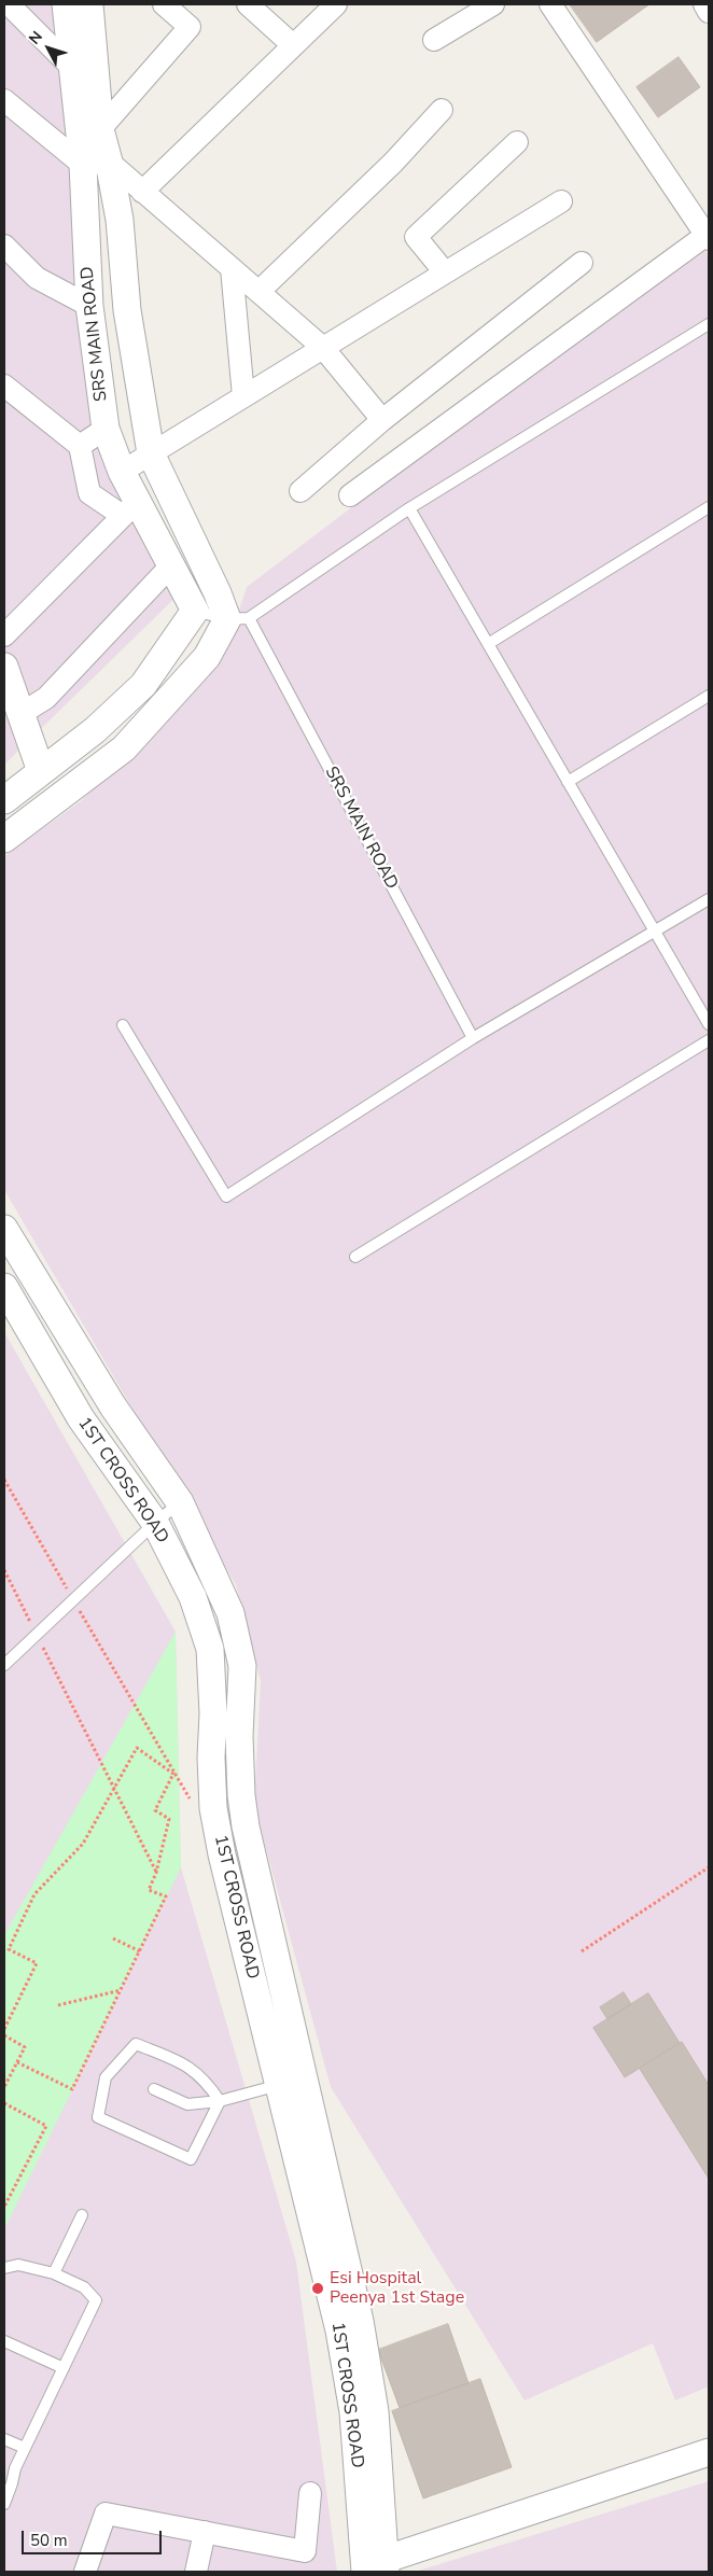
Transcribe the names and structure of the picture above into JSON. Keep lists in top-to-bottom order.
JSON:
{
  "streets": {
    "street": ["SRS MAIN ROAD", "1ST CROSS ROAD"]
  },
  "places": ["Esi Hospital Peenya 1st Stage"],
  "scale_bar": "50 m",
  "north": "top left"
}
